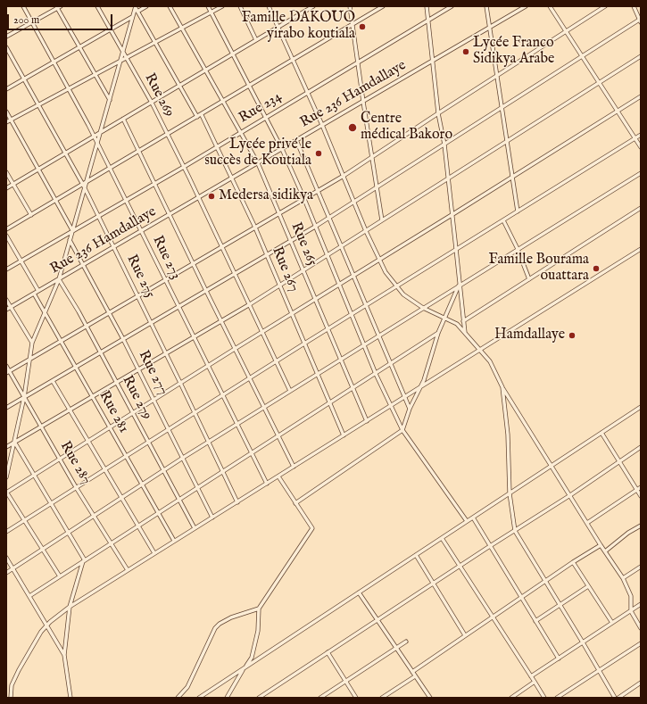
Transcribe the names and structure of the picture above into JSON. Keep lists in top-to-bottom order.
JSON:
{
  "streets": {
    "street": [
      "Rue 236 Hamdallaye",
      "Rue 269",
      "Rue 234",
      "Rue 265",
      "Rue 273",
      "Rue 267",
      "Rue 275",
      "Rue 277",
      "Rue 279",
      "Rue 281",
      "Rue 287"
    ]
  },
  "crossings": [
    ["Rue 236 Hamdallaye", "Rue 269"],
    ["Rue 236 Hamdallaye", "Rue 265"],
    ["Rue 236 Hamdallaye", "Rue 273"],
    ["Rue 236 Hamdallaye", "Rue 267"],
    ["Rue 236 Hamdallaye", "Rue 275"],
    ["Rue 236 Hamdallaye", "Rue 277"],
    ["Rue 236 Hamdallaye", "Rue 279"],
    ["Rue 236 Hamdallaye", "Rue 281"],
    ["Rue 269", "Rue 234"],
    ["Rue 234", "Rue 265"],
    ["Rue 234", "Rue 273"],
    ["Rue 234", "Rue 267"],
    ["Rue 234", "Rue 275"]
  ],
  "places": [
    "Famille DAKOUO yirabo koutiala",
    "Lycée Franco Sidikya Arabe",
    "Centre médical Bakoro",
    "Lycée privé le succès de Koutiala",
    "Medersa sidikya",
    "Famille Bourama ouattara",
    "Hamdallaye"
  ],
  "scale_bar": "200 m"
}
